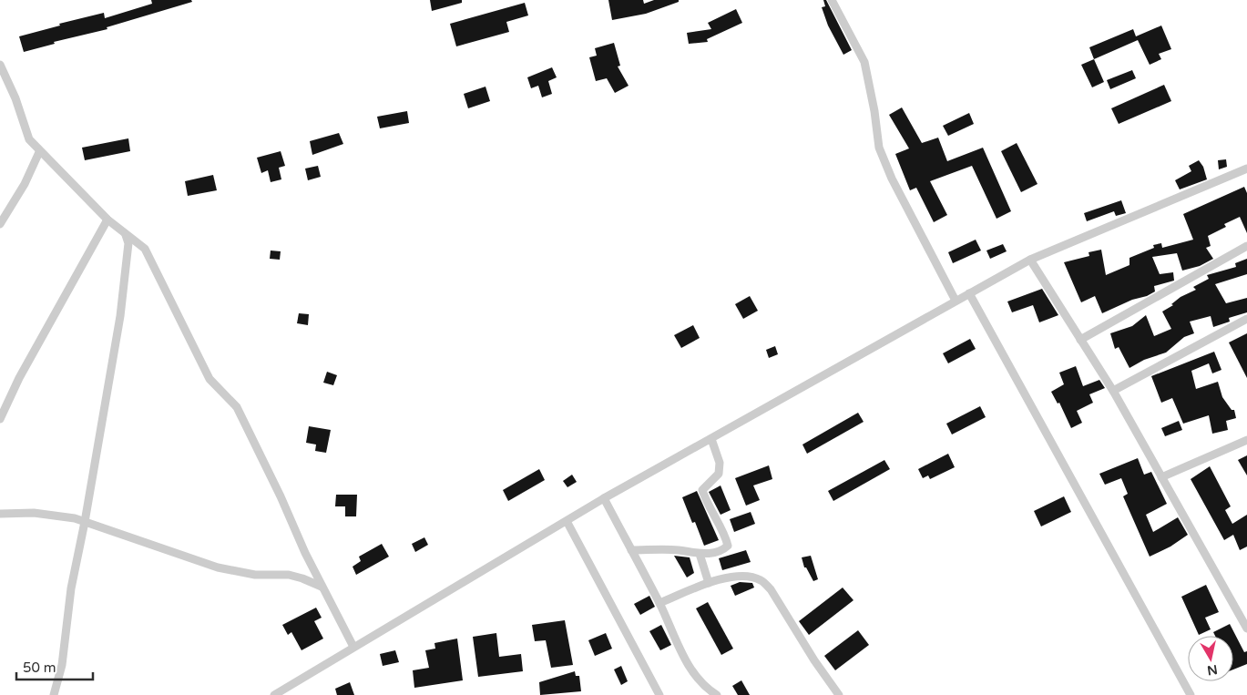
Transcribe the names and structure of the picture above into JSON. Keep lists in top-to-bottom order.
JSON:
{
  "scale_bar": "50 m",
  "north": "bottom"
}
